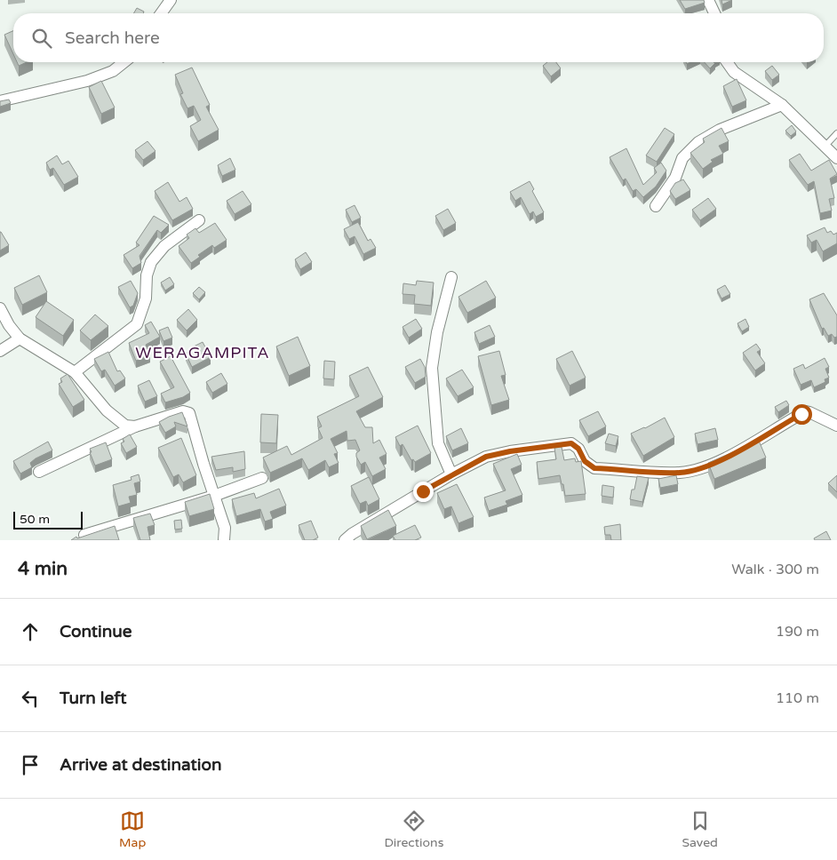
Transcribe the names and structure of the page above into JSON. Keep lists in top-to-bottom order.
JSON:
{
  "districts": ["WERAGAMPITA"],
  "scale_bar": "50 m",
  "page": {
    "search": "Search here",
    "scale": "50 m",
    "heading": ["4 min", "Walk · 300 m"],
    "list": [
      ["Continue", "190 m"],
      ["Turn left", "110 m"],
      "Arrive at destination"
    ],
    "nav": ["Map", "Directions", "Saved"]
  }
}
